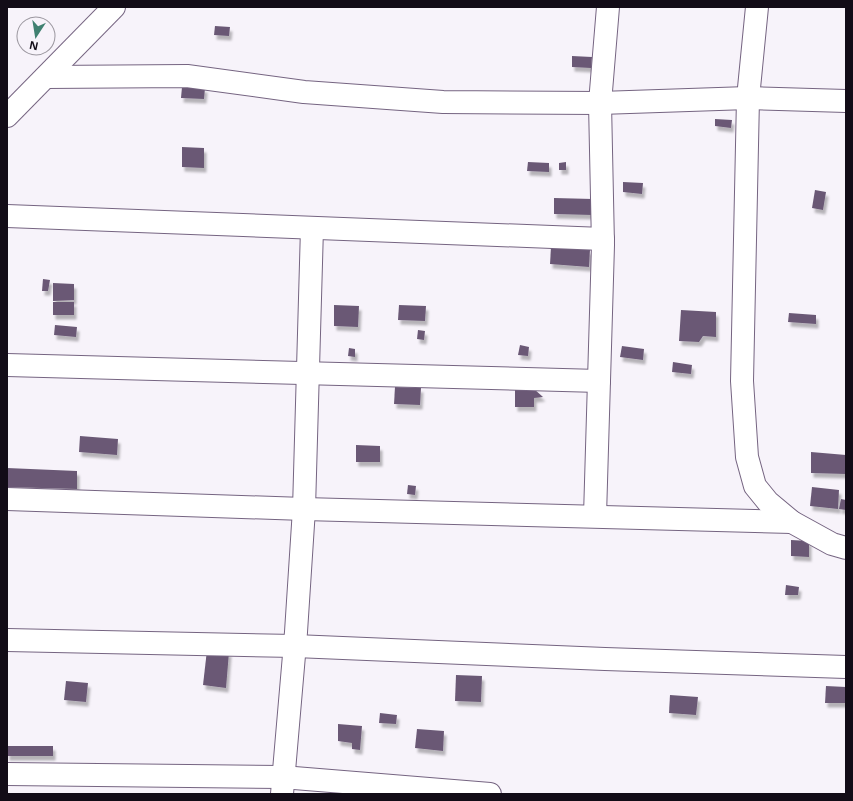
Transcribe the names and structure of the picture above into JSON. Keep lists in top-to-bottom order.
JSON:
{
  "north": "bottom"
}
